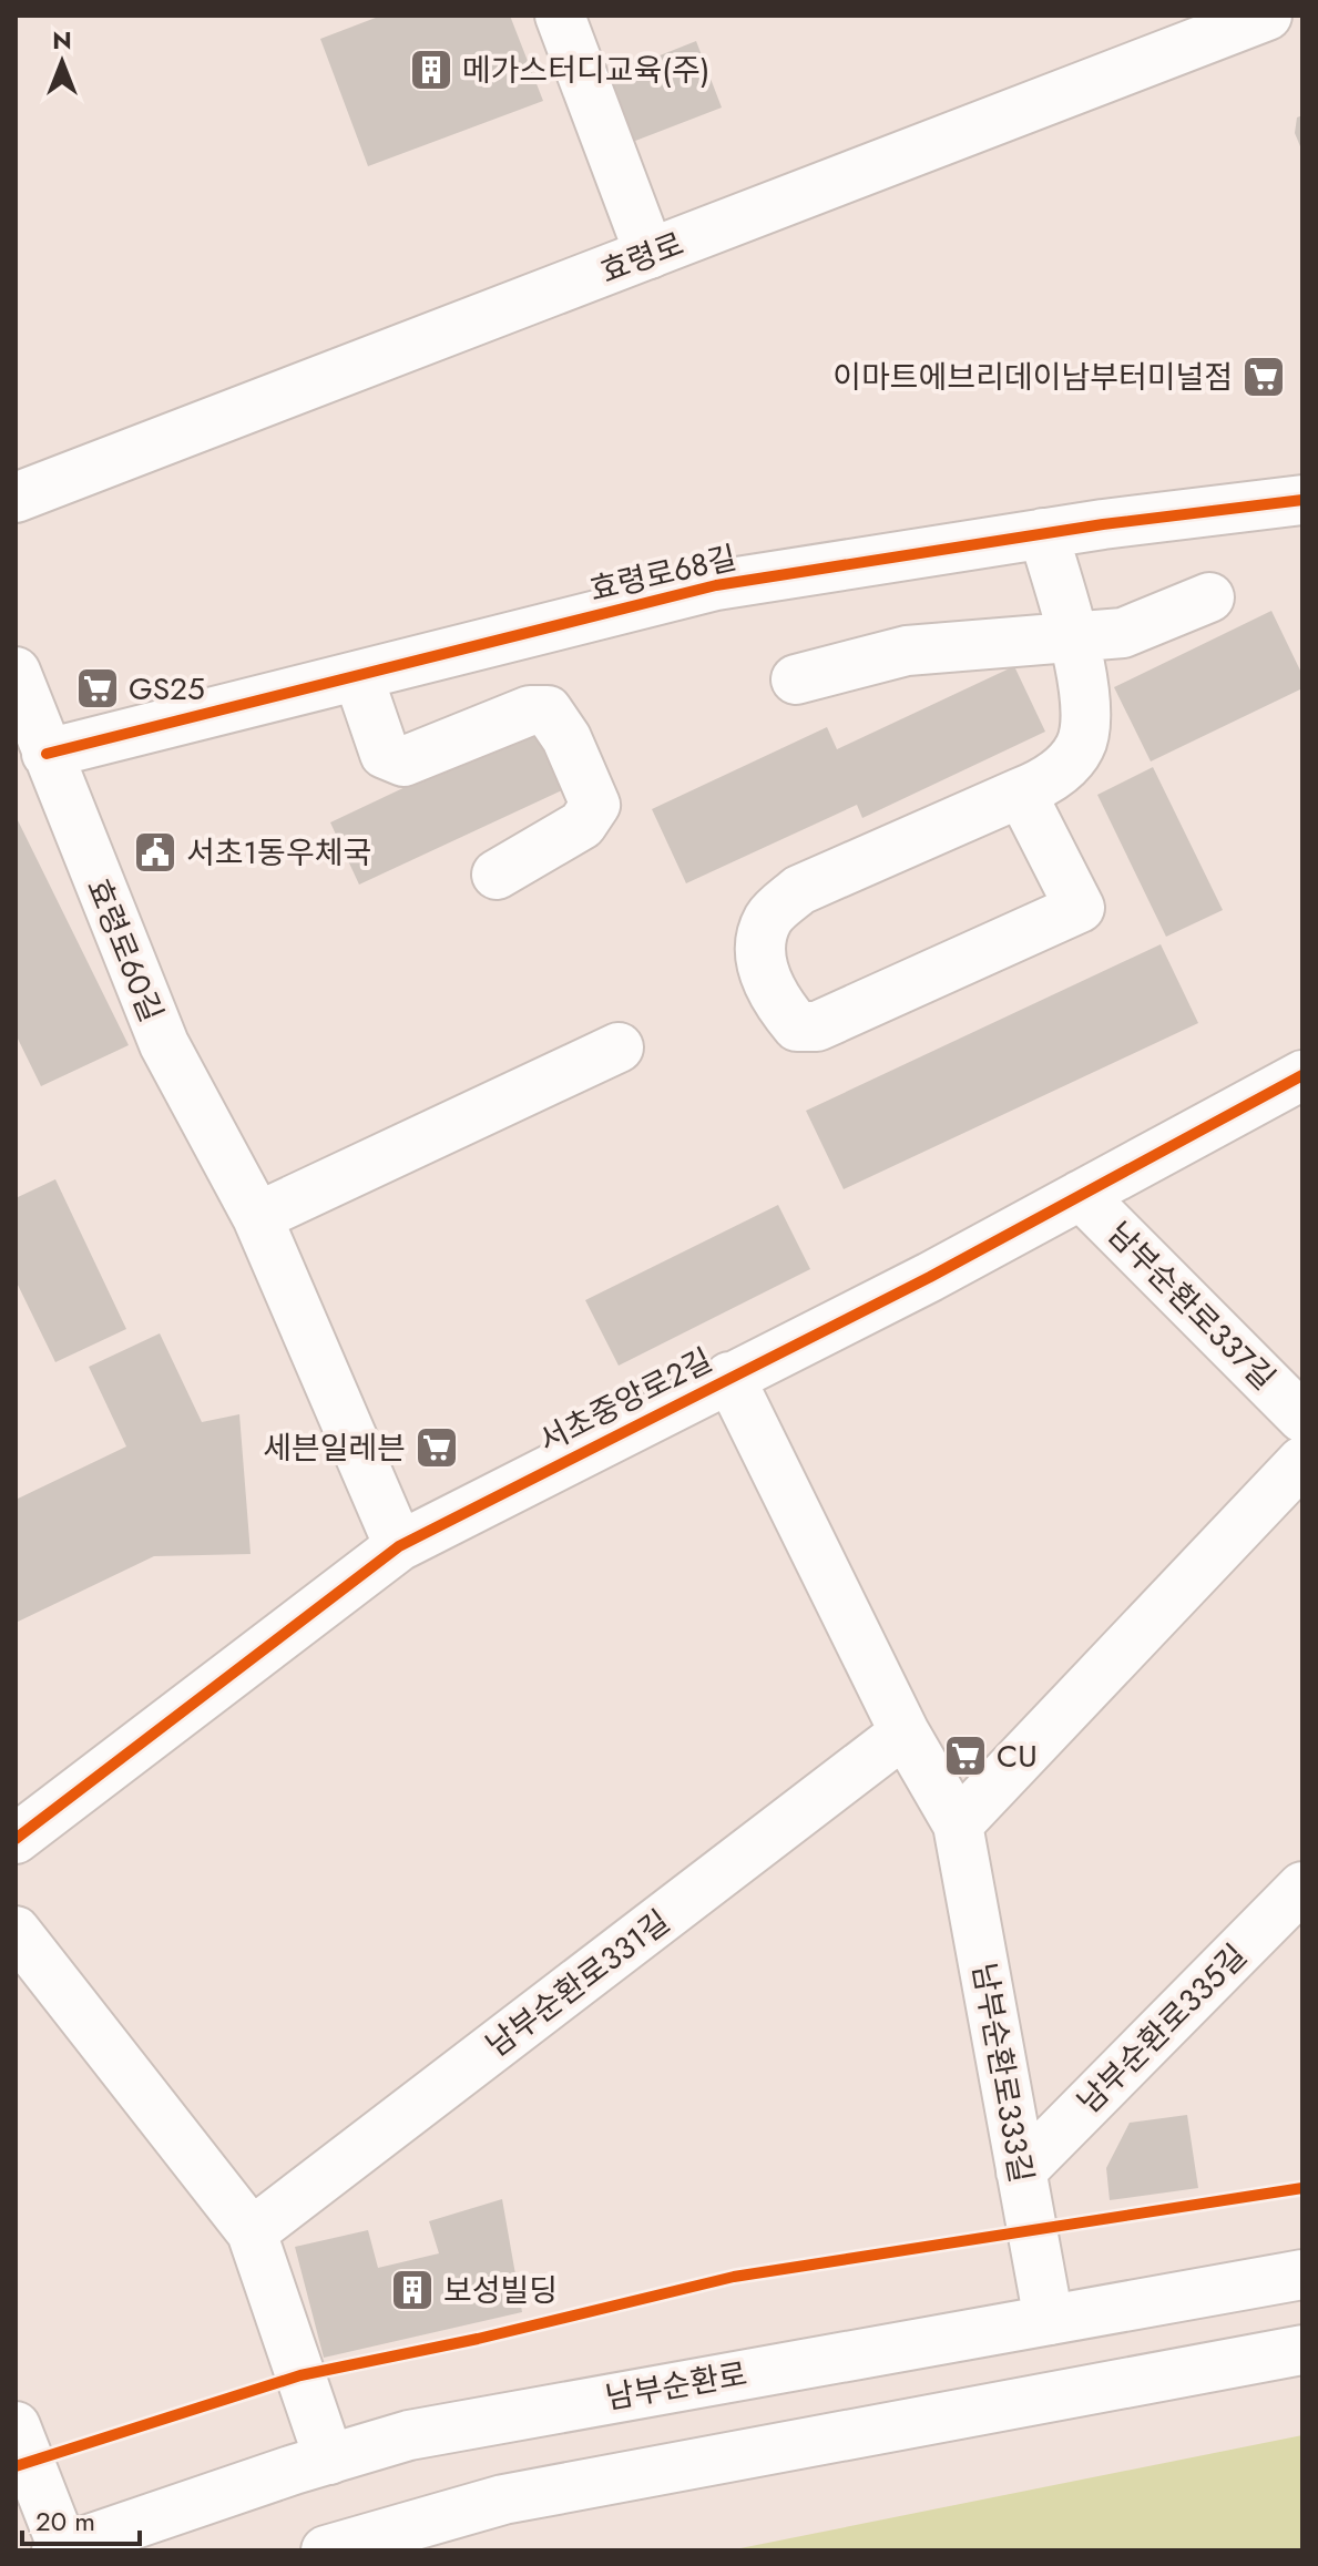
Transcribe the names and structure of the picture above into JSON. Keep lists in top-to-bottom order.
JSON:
{
  "streets": {
    "street": [
      "효령로",
      "효령로68길",
      "효령로60길",
      "남부순환로337길",
      "서초중앙로2길",
      "남부순환로331길",
      "남부순환로335길",
      "남부순환로333길",
      "남부순환로"
    ]
  },
  "crossings": [
    ["효령로68길", "효령로60길"],
    ["효령로60길", "서초중앙로2길"],
    ["남부순환로337길", "서초중앙로2길"],
    ["서초중앙로2길", "남부순환로333길"],
    ["남부순환로331길", "남부순환로333길"],
    ["남부순환로335길", "남부순환로333길"],
    ["남부순환로333길", "남부순환로"]
  ],
  "places": {
    "building": ["메가스터디교육(주)", "보성빌딩"],
    "supermarket": [
      "이마트에브리데이남부터미널점",
      "GS25",
      "세븐일레븐",
      "CU"
    ],
    "public building": ["서초1동우체국"]
  },
  "scale_bar": "20 m",
  "north": "top"
}
